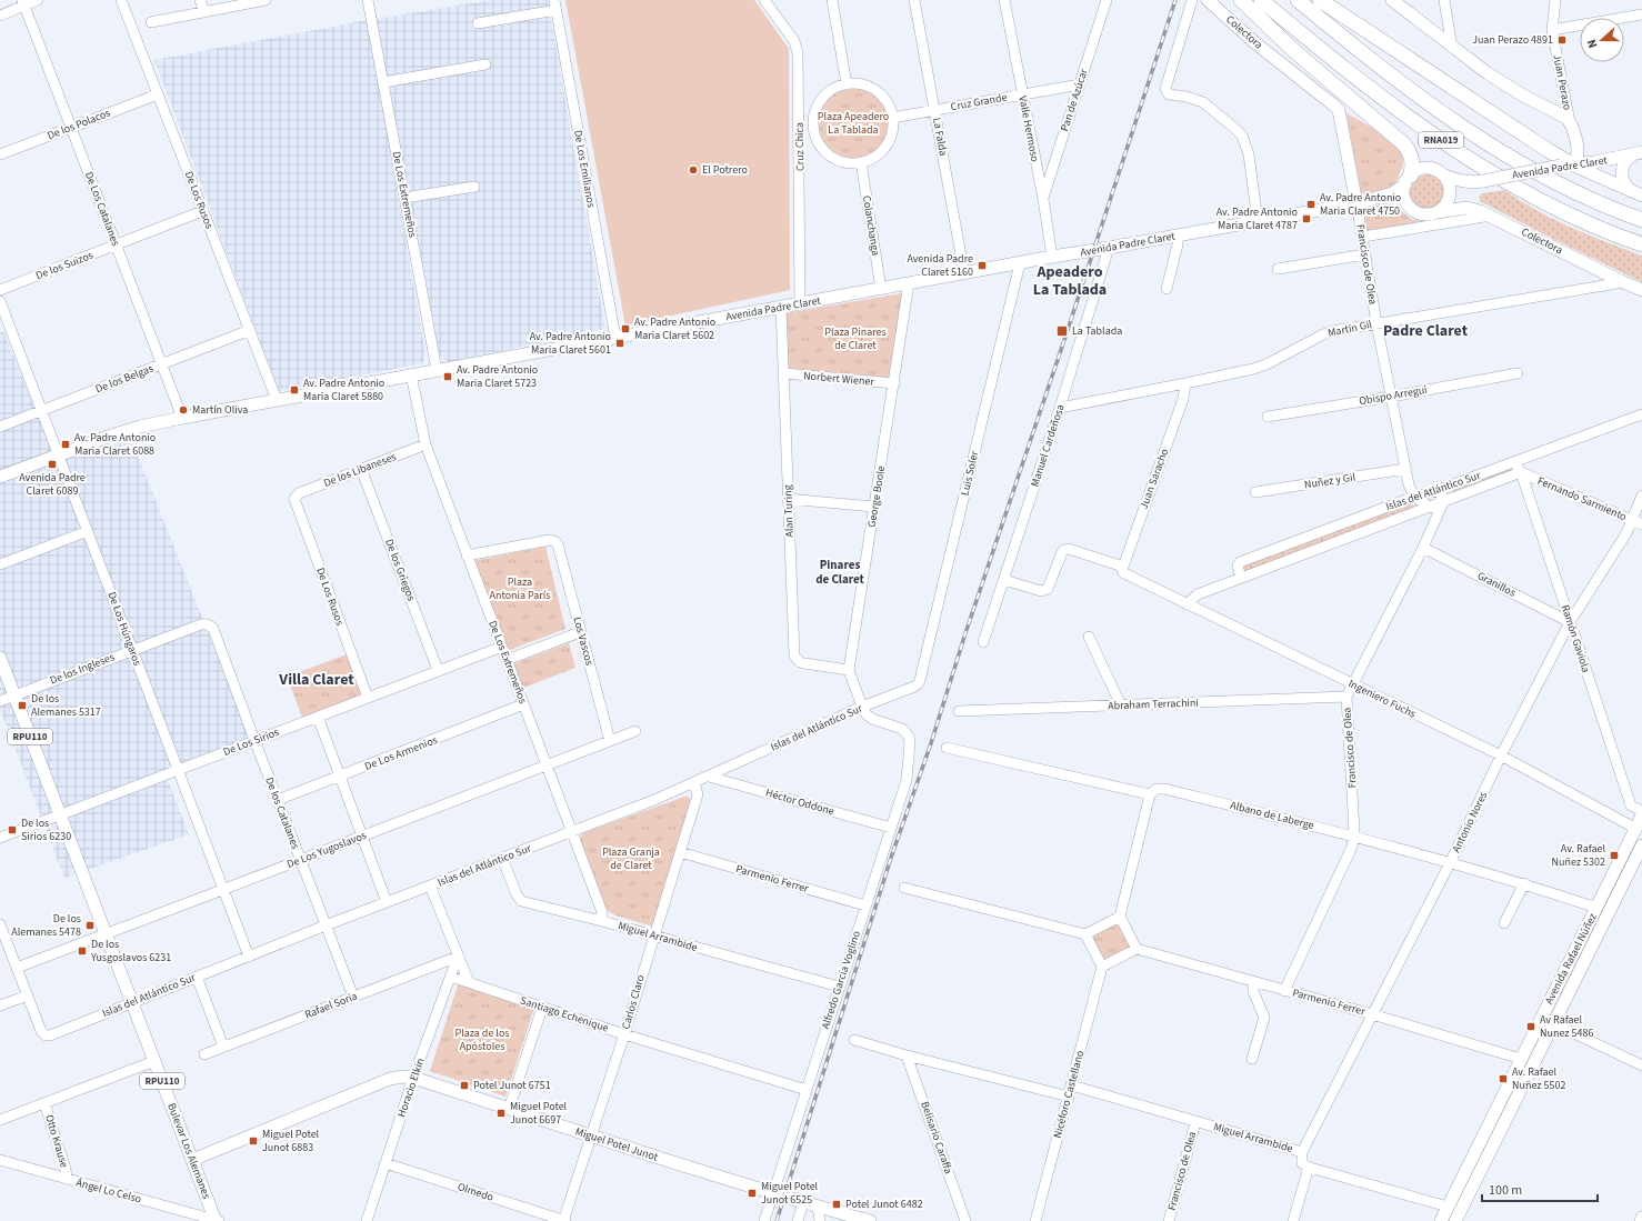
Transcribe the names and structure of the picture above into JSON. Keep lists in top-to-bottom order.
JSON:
{
  "streets": {
    "highway": ["RNA019"],
    "main road": [
      "Colectora",
      "Juan Perazo",
      "Avenida Padre Claret",
      "Francisco de Olea",
      "RPU110",
      "Avenida Rafael Núñez",
      "Miguel Potel Junot",
      "Bulevar Los Alemanes"
    ],
    "street": [
      "Pan de Azúcar",
      "Cruz Grande",
      "De los Polacos",
      "Valle Hermoso",
      "La Falda",
      "Cruz Chica",
      "De Los Emilianos",
      "De Los Extremeños",
      "De Los Rusos",
      "De Los Catalanes",
      "Colanchanga",
      "De los Suizos",
      "Martín Gil",
      "De los Belgas",
      "Norbert Wiener",
      "Obispo Arregui",
      "Manuel Cardeñosa",
      "De los Libaneses",
      "Luis Soler",
      "Juan Saracho",
      "Nuñez y Gil",
      "Islas del Atlántico Sur",
      "George Boole",
      "Fernando Sarmiento",
      "Alan Turing",
      "De los Griegos",
      "Granillos",
      "De Los Húngaros",
      "Ramón Gaviola",
      "Los Vascos",
      "De los Ingleses",
      "Ingeniero Fuchs",
      "Abraham Terrachini",
      "De Los Sirios",
      "De Los Armenios",
      "Héctor Oddone",
      "De los Catalanes",
      "Albano de Laberge",
      "Antonio Nores",
      "De Los Yugoslavos",
      "Parmenio Ferrer",
      "Miguel Arrambide",
      "Alfredo García Voglino",
      "Carlos Claro",
      "Rafael Soria",
      "Santiago Echenique",
      "Horacio Elkin",
      "Nicéforo Castellano",
      "Belisario Caraffa",
      "Otto Krause",
      "Ángel Lo Celso",
      "Olmedo"
    ]
  },
  "crossings": [
    ["Colectora", "Avenida Padre Claret"],
    ["Colectora", "Francisco de Olea"],
    ["Colectora", "Martín Gil"],
    ["Juan Perazo", "Avenida Padre Claret"],
    ["Pan de Azúcar", "Cruz Grande"],
    ["Pan de Azúcar", "Valle Hermoso"],
    ["Cruz Grande", "Valle Hermoso"],
    ["Cruz Grande", "La Falda"],
    ["Cruz Grande", "Colanchanga"],
    ["De los Polacos", "De Los Rusos"],
    ["De los Polacos", "De Los Catalanes"],
    ["Valle Hermoso", "Avenida Padre Claret"],
    ["La Falda", "Avenida Padre Claret"],
    ["Cruz Chica", "Avenida Padre Claret"],
    ["Avenida Padre Claret", "De Los Emilianos"],
    ["Avenida Padre Claret", "De Los Extremeños"],
    ["Avenida Padre Claret", "Colanchanga"],
    ["Avenida Padre Claret", "Francisco de Olea"],
    ["Avenida Padre Claret", "Manuel Cardeñosa"],
    ["Avenida Padre Claret", "Luis Soler"],
    ["Avenida Padre Claret", "George Boole"],
    ["Avenida Padre Claret", "Alan Turing"],
    ["De Los Extremeños", "De los Libaneses"],
    ["De Los Extremeños", "Islas del Atlántico Sur"],
    ["De Los Extremeños", "Los Vascos"],
    ["De Los Extremeños", "De Los Sirios"],
    ["De Los Extremeños", "De Los Armenios"],
    ["De Los Extremeños", "De Los Yugoslavos"],
    ["De Los Extremeños", "Miguel Arrambide"],
    ["De Los Rusos", "De los Suizos"],
    ["De Los Rusos", "De los Belgas"],
    ["De Los Rusos", "De los Libaneses"],
    ["De Los Rusos", "De Los Sirios"],
    ["De Los Catalanes", "De los Suizos"],
    ["De Los Catalanes", "De los Belgas"],
    ["Francisco de Olea", "Martín Gil"],
    ["Francisco de Olea", "Obispo Arregui"],
    ["Francisco de Olea", "Nuñez y Gil"],
    ["Francisco de Olea", "Islas del Atlántico Sur"],
    ["Francisco de Olea", "Granillos"],
    ["Francisco de Olea", "Ingeniero Fuchs"],
    ["Francisco de Olea", "Abraham Terrachini"],
    ["Francisco de Olea", "Albano de Laberge"],
    ["Francisco de Olea", "Parmenio Ferrer"],
    ["Francisco de Olea", "Miguel Arrambide"],
    ["Martín Gil", "Manuel Cardeñosa"],
    ["Martín Gil", "Juan Saracho"],
    ["De los Belgas", "De Los Húngaros"],
    ["Norbert Wiener", "George Boole"],
    ["Norbert Wiener", "Alan Turing"],
    ["Manuel Cardeñosa", "Ingeniero Fuchs"],
    ["De los Libaneses", "De los Griegos"],
    ["Luis Soler", "Islas del Atlántico Sur"],
    ["Juan Saracho", "Ingeniero Fuchs"],
    ["Islas del Atlántico Sur", "George Boole"],
    ["Islas del Atlántico Sur", "Fernando Sarmiento"],
    ["Islas del Atlántico Sur", "De Los Húngaros"],
    ["Islas del Atlántico Sur", "Ramón Gaviola"],
    ["Islas del Atlántico Sur", "Ingeniero Fuchs"],
    ["Islas del Atlántico Sur", "Héctor Oddone"],
    ["Islas del Atlántico Sur", "De los Catalanes"],
    ["Islas del Atlántico Sur", "Miguel Arrambide"],
    ["Islas del Atlántico Sur", "Alfredo García Voglino"],
    ["Islas del Atlántico Sur", "Carlos Claro"],
    ["Islas del Atlántico Sur", "Bulevar Los Alemanes"],
    ["George Boole", "Alan Turing"],
    ["George Boole", "Alfredo García Voglino"],
    ["Fernando Sarmiento", "Ramón Gaviola"],
    ["Fernando Sarmiento", "Antonio Nores"],
    ["De los Griegos", "De Los Sirios"],
    ["Granillos", "Ramón Gaviola"],
    ["Granillos", "Antonio Nores"],
    ["De Los Húngaros", "De los Ingleses"],
    ["De Los Húngaros", "De Los Sirios"],
    ["De Los Húngaros", "De Los Yugoslavos"],
    ["Ramón Gaviola", "Antonio Nores"],
    ["Los Vascos", "De Los Yugoslavos"],
    ["De los Ingleses", "De los Catalanes"],
    ["De los Ingleses", "Bulevar Los Alemanes"],
    ["Ingeniero Fuchs", "Antonio Nores"],
    ["Ingeniero Fuchs", "Avenida Rafael Núñez"],
    ["De Los Sirios", "De los Catalanes"],
    ["De Los Sirios", "Bulevar Los Alemanes"],
    ["De Los Armenios", "De los Catalanes"],
    ["Héctor Oddone", "Alfredo García Voglino"],
    ["De los Catalanes", "De Los Yugoslavos"],
    ["De los Catalanes", "Rafael Soria"],
    ["Albano de Laberge", "Antonio Nores"],
    ["Albano de Laberge", "Avenida Rafael Núñez"],
    ["Antonio Nores", "Parmenio Ferrer"],
    ["Antonio Nores", "Miguel Arrambide"],
    ["De Los Yugoslavos", "Bulevar Los Alemanes"],
    ["Parmenio Ferrer", "Avenida Rafael Núñez"],
    ["Parmenio Ferrer", "Alfredo García Voglino"],
    ["Parmenio Ferrer", "Carlos Claro"],
    ["Miguel Arrambide", "Alfredo García Voglino"],
    ["Miguel Arrambide", "Carlos Claro"],
    ["Miguel Arrambide", "Nicéforo Castellano"],
    ["Alfredo García Voglino", "Santiago Echenique"],
    ["Alfredo García Voglino", "Miguel Potel Junot"],
    ["Carlos Claro", "Santiago Echenique"],
    ["Carlos Claro", "Miguel Potel Junot"],
    ["Carlos Claro", "Olmedo"],
    ["Rafael Soria", "Horacio Elkin"],
    ["Santiago Echenique", "Horacio Elkin"],
    ["Horacio Elkin", "Miguel Potel Junot"],
    ["Horacio Elkin", "Olmedo"],
    ["Otto Krause", "Ángel Lo Celso"],
    ["Miguel Potel Junot", "Bulevar Los Alemanes"],
    ["Bulevar Los Alemanes", "Ángel Lo Celso"]
  ],
  "districts": [
    "Apeadero La Tablada",
    "Padre Claret",
    "Pinares de Claret",
    "Villa Claret"
  ],
  "parks": [
    "Plaza Apeadero La Tablada",
    "Plaza Pinares de Claret",
    "Plaza Antonia París",
    "Plaza Granja de Claret",
    "Plaza de los Apóstoles"
  ],
  "places": {
    "transit": [
      "Juan Perazo 4891",
      "Av. Padre Antonio Maria Claret 4750",
      "Av. Padre Antonio Maria Claret 4787",
      "Avenida Padre Claret 5160",
      "Av. Padre Antonio Maria Claret 5602",
      "La Tablada",
      "Av. Padre Antonio Maria Claret 5601",
      "Av. Padre Antonio Maria Claret 5723",
      "Av. Padre Antonio Maria Claret 5880",
      "Av. Padre Antonio Maria Claret 6088",
      "Avenida Padre Claret 6089",
      "De los Alemanes 5317",
      "De los Sirios 6230",
      "Av. Rafael Nuñez 5302",
      "De los Alemanes 5478",
      "De los Yusgoslavos 6231",
      "Av Rafael Nunez 5486",
      "Av. Rafael Nuñez 5502",
      "Potel Junot 6751",
      "Miguel Potel Junot 6697",
      "Miguel Potel Junot 6883",
      "Miguel Potel Junot 6525",
      "Potel Junot 6482"
    ],
    "other": ["El Potrero", "Martín Oliva"]
  },
  "scale_bar": "100 m",
  "north": "left"
}
